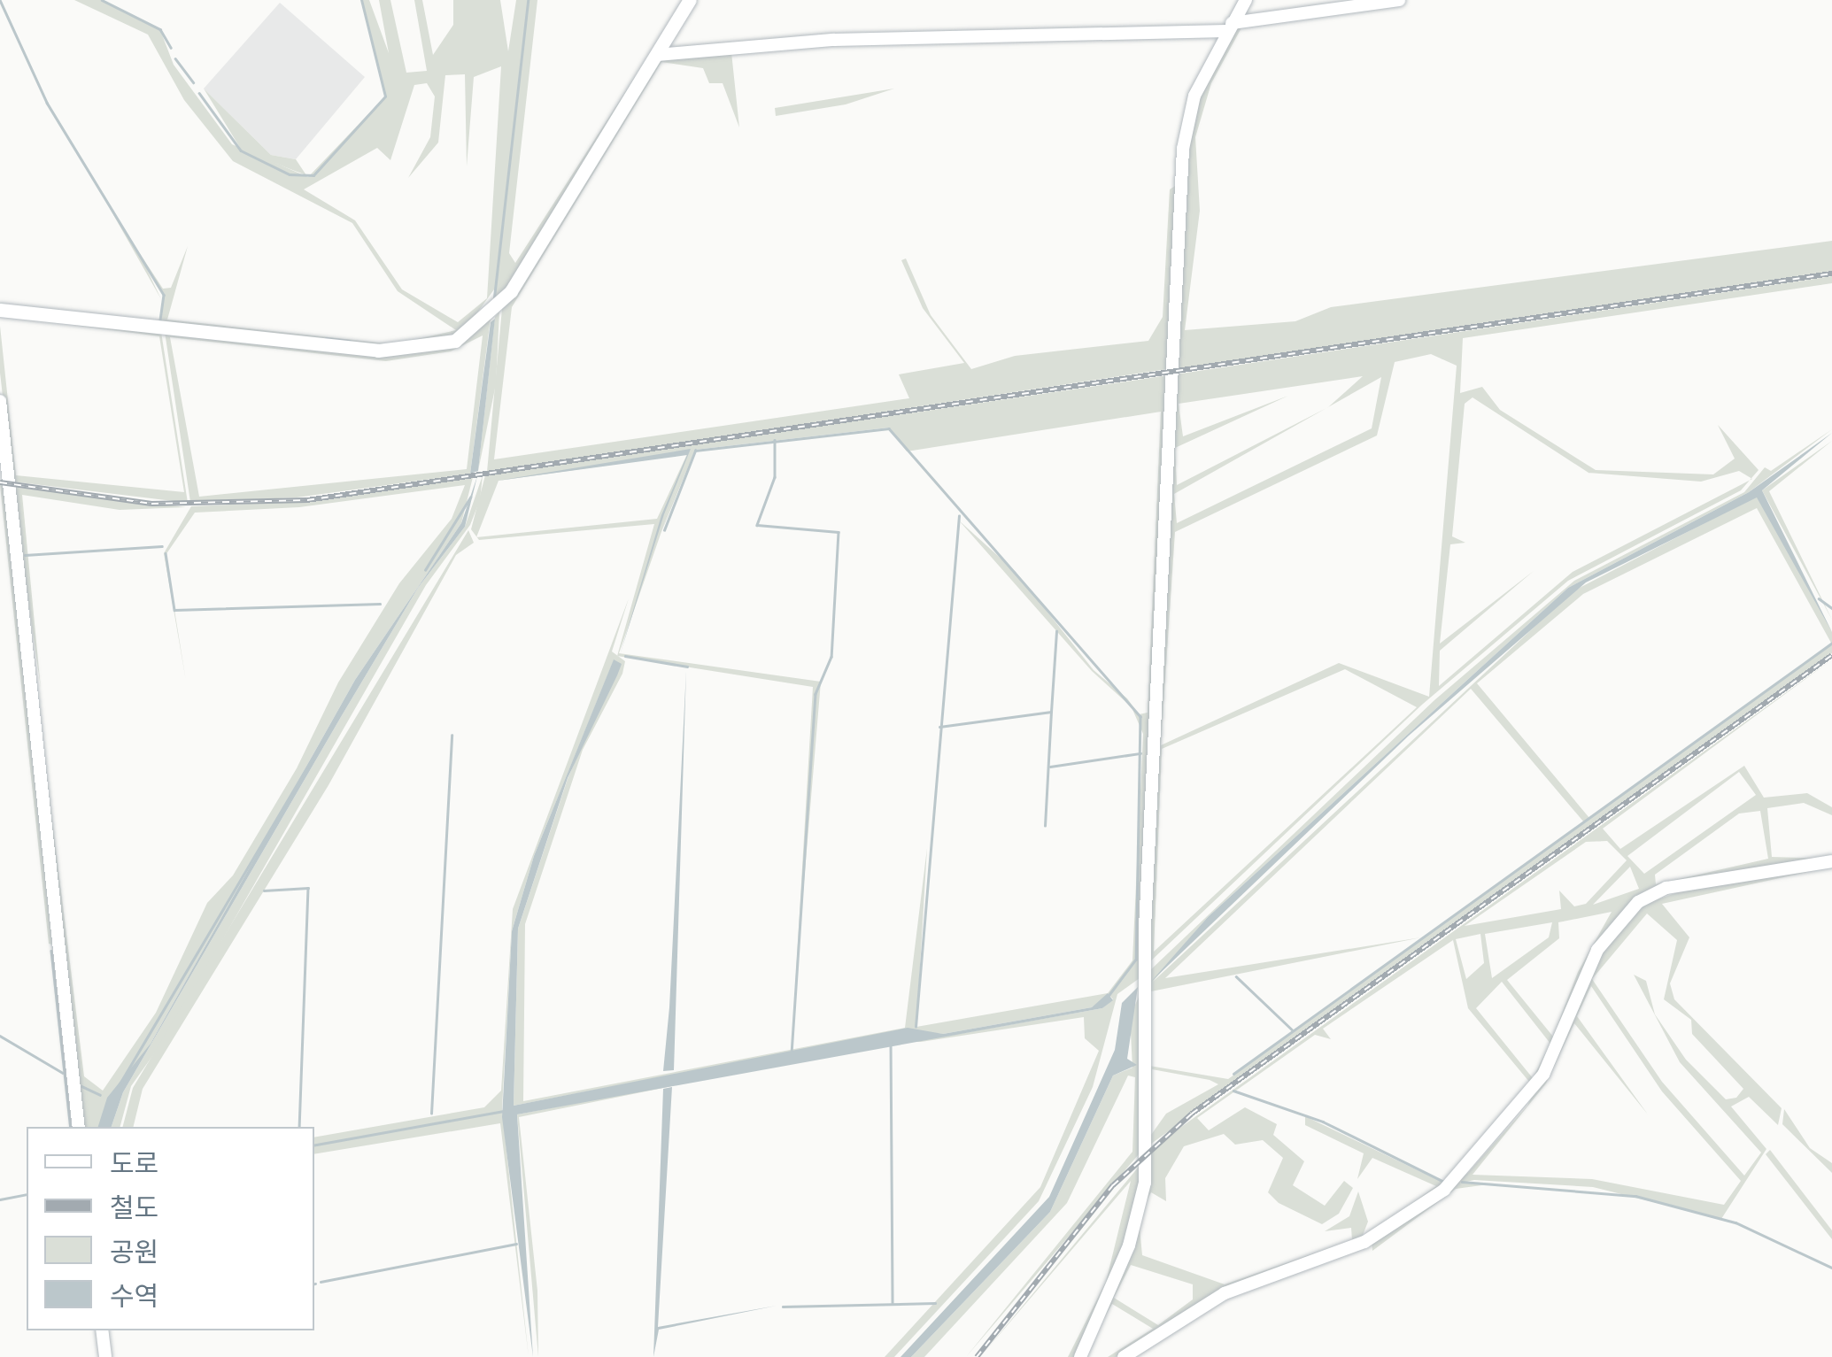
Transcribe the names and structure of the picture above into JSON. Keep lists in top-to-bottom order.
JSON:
{
  "legend": [
    "도로",
    "철도",
    "공원",
    "수역"
  ]
}
